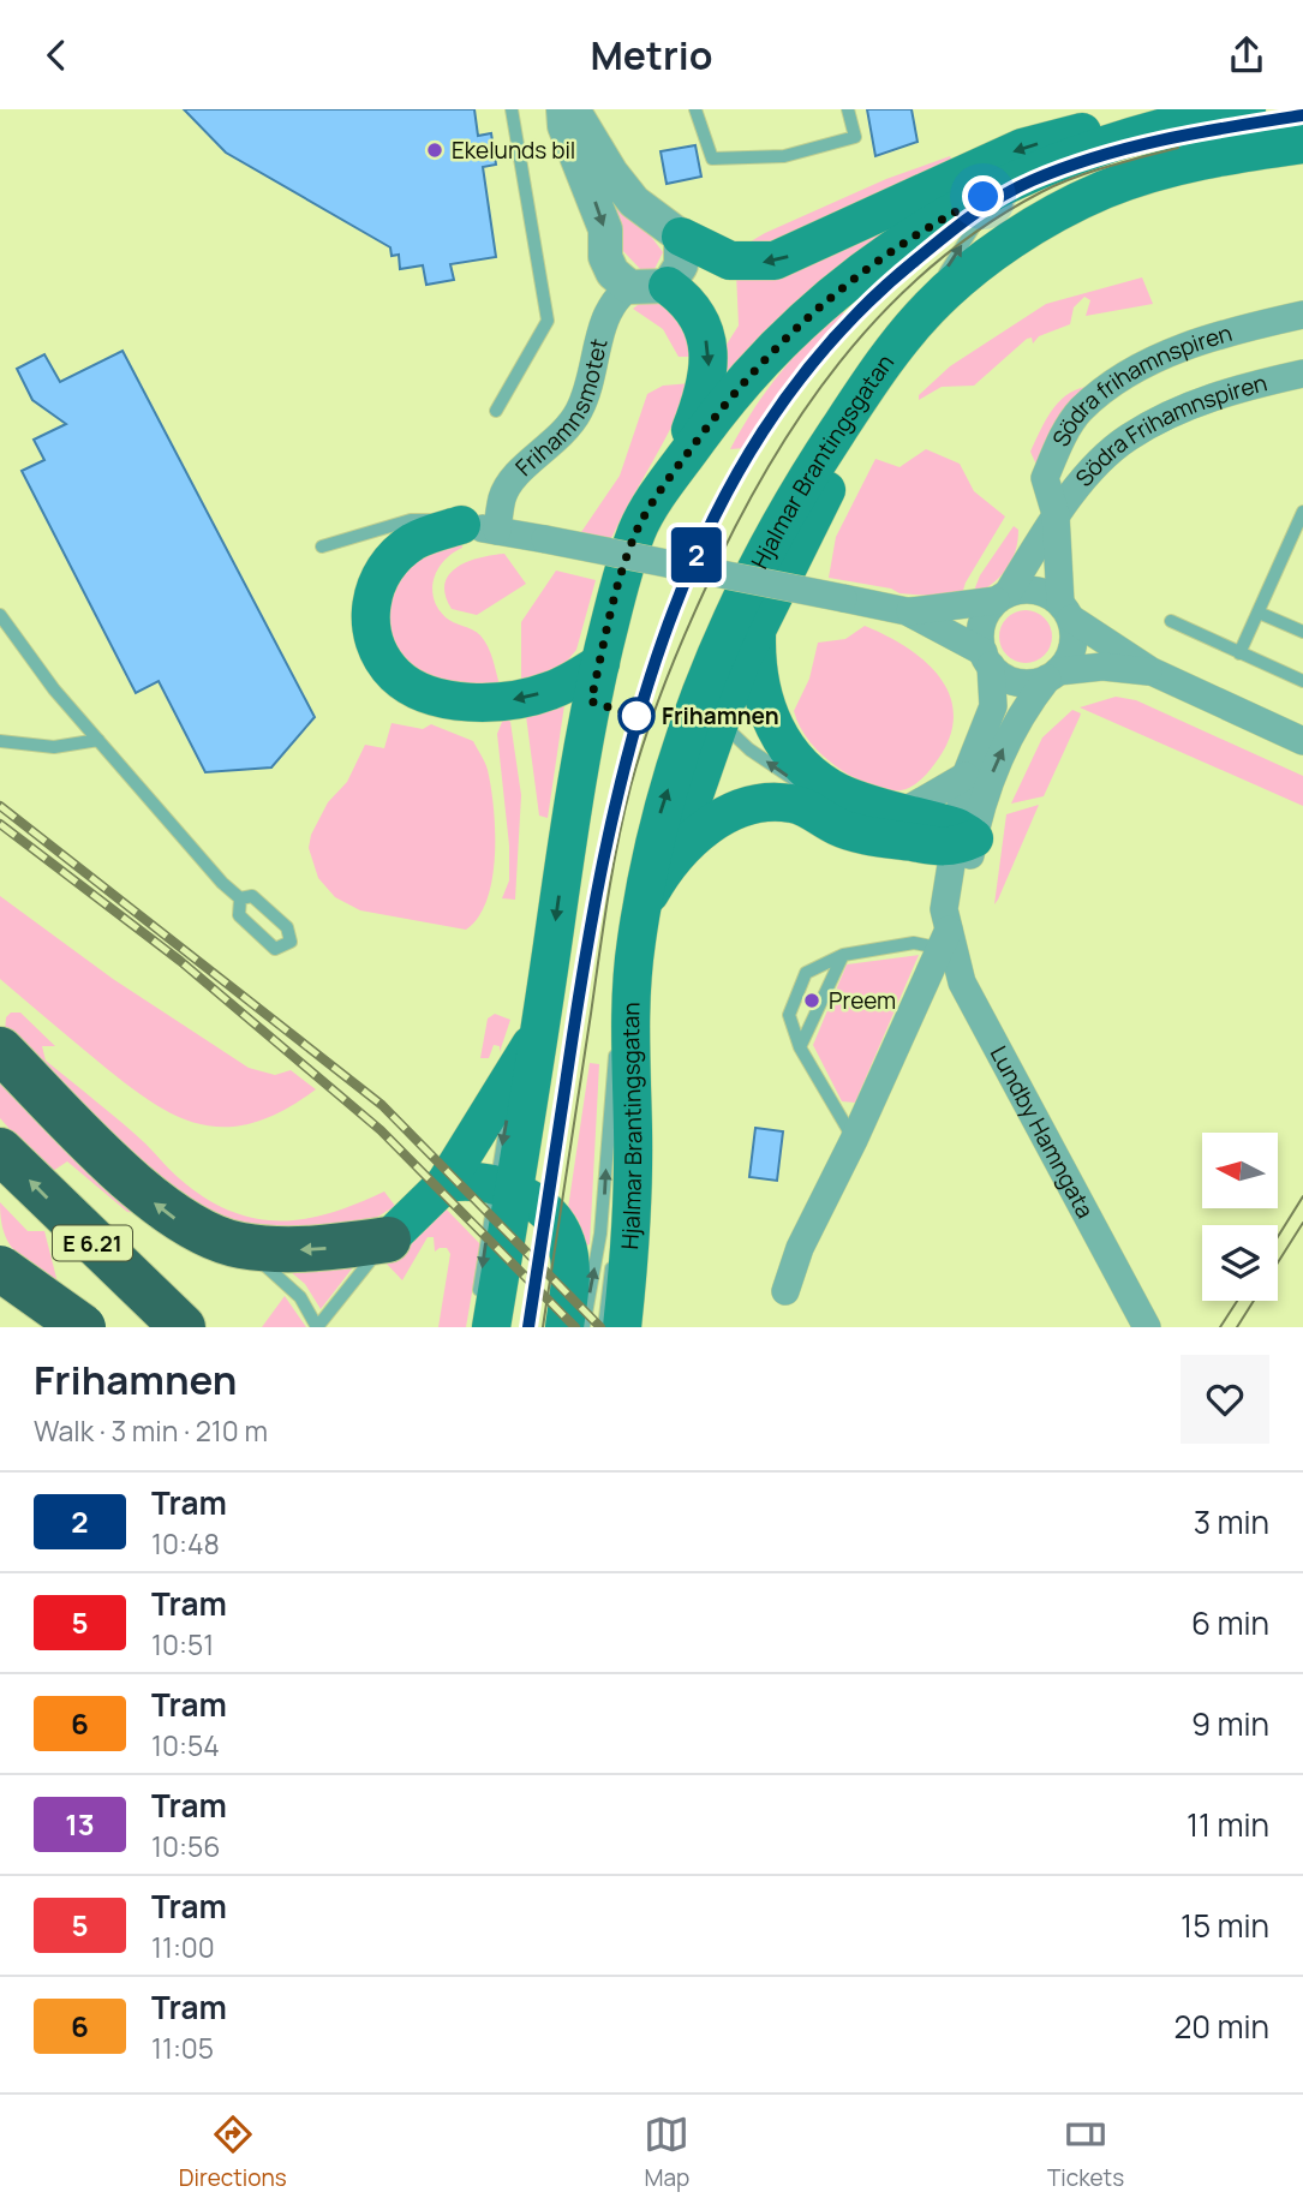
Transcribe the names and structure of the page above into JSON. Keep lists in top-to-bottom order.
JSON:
{
  "streets": {
    "highway": ["E 6.21"],
    "main road": ["Hjalmar Brantingsgatan"],
    "street": [
      "Södra frihamnspiren",
      "Frihamnsmotet",
      "Södra Frihamnspiren",
      "Lundby Hamngata"
    ]
  },
  "crossings": [
    ["Södra frihamnspiren", "Södra Frihamnspiren"],
    ["Södra frihamnspiren", "Lundby Hamngata"]
  ],
  "places": ["Ekelunds bil", "Frihamnen", "Preem"],
  "lines": ["tram line 2"],
  "north": "left",
  "page": {
    "header": "Metrio",
    "on_map": "2",
    "heading": ["Frihamnen", "Walk · 3 min · 210 m"],
    "list": [
      {
        "mark": "2",
        "name": "Tram",
        "note": "10:48",
        "value": "3 min"
      },
      {
        "mark": "5",
        "name": "Tram",
        "note": "10:51",
        "value": "6 min"
      },
      {
        "mark": "6",
        "name": "Tram",
        "note": "10:54",
        "value": "9 min"
      },
      {
        "mark": "13",
        "name": "Tram",
        "note": "10:56",
        "value": "11 min"
      },
      {
        "mark": "5",
        "name": "Tram",
        "note": "11:00",
        "value": "15 min"
      },
      {
        "mark": "6",
        "name": "Tram",
        "note": "11:05",
        "value": "20 min"
      }
    ],
    "tabs": ["Directions", "Map", "Tickets"]
  }
}
